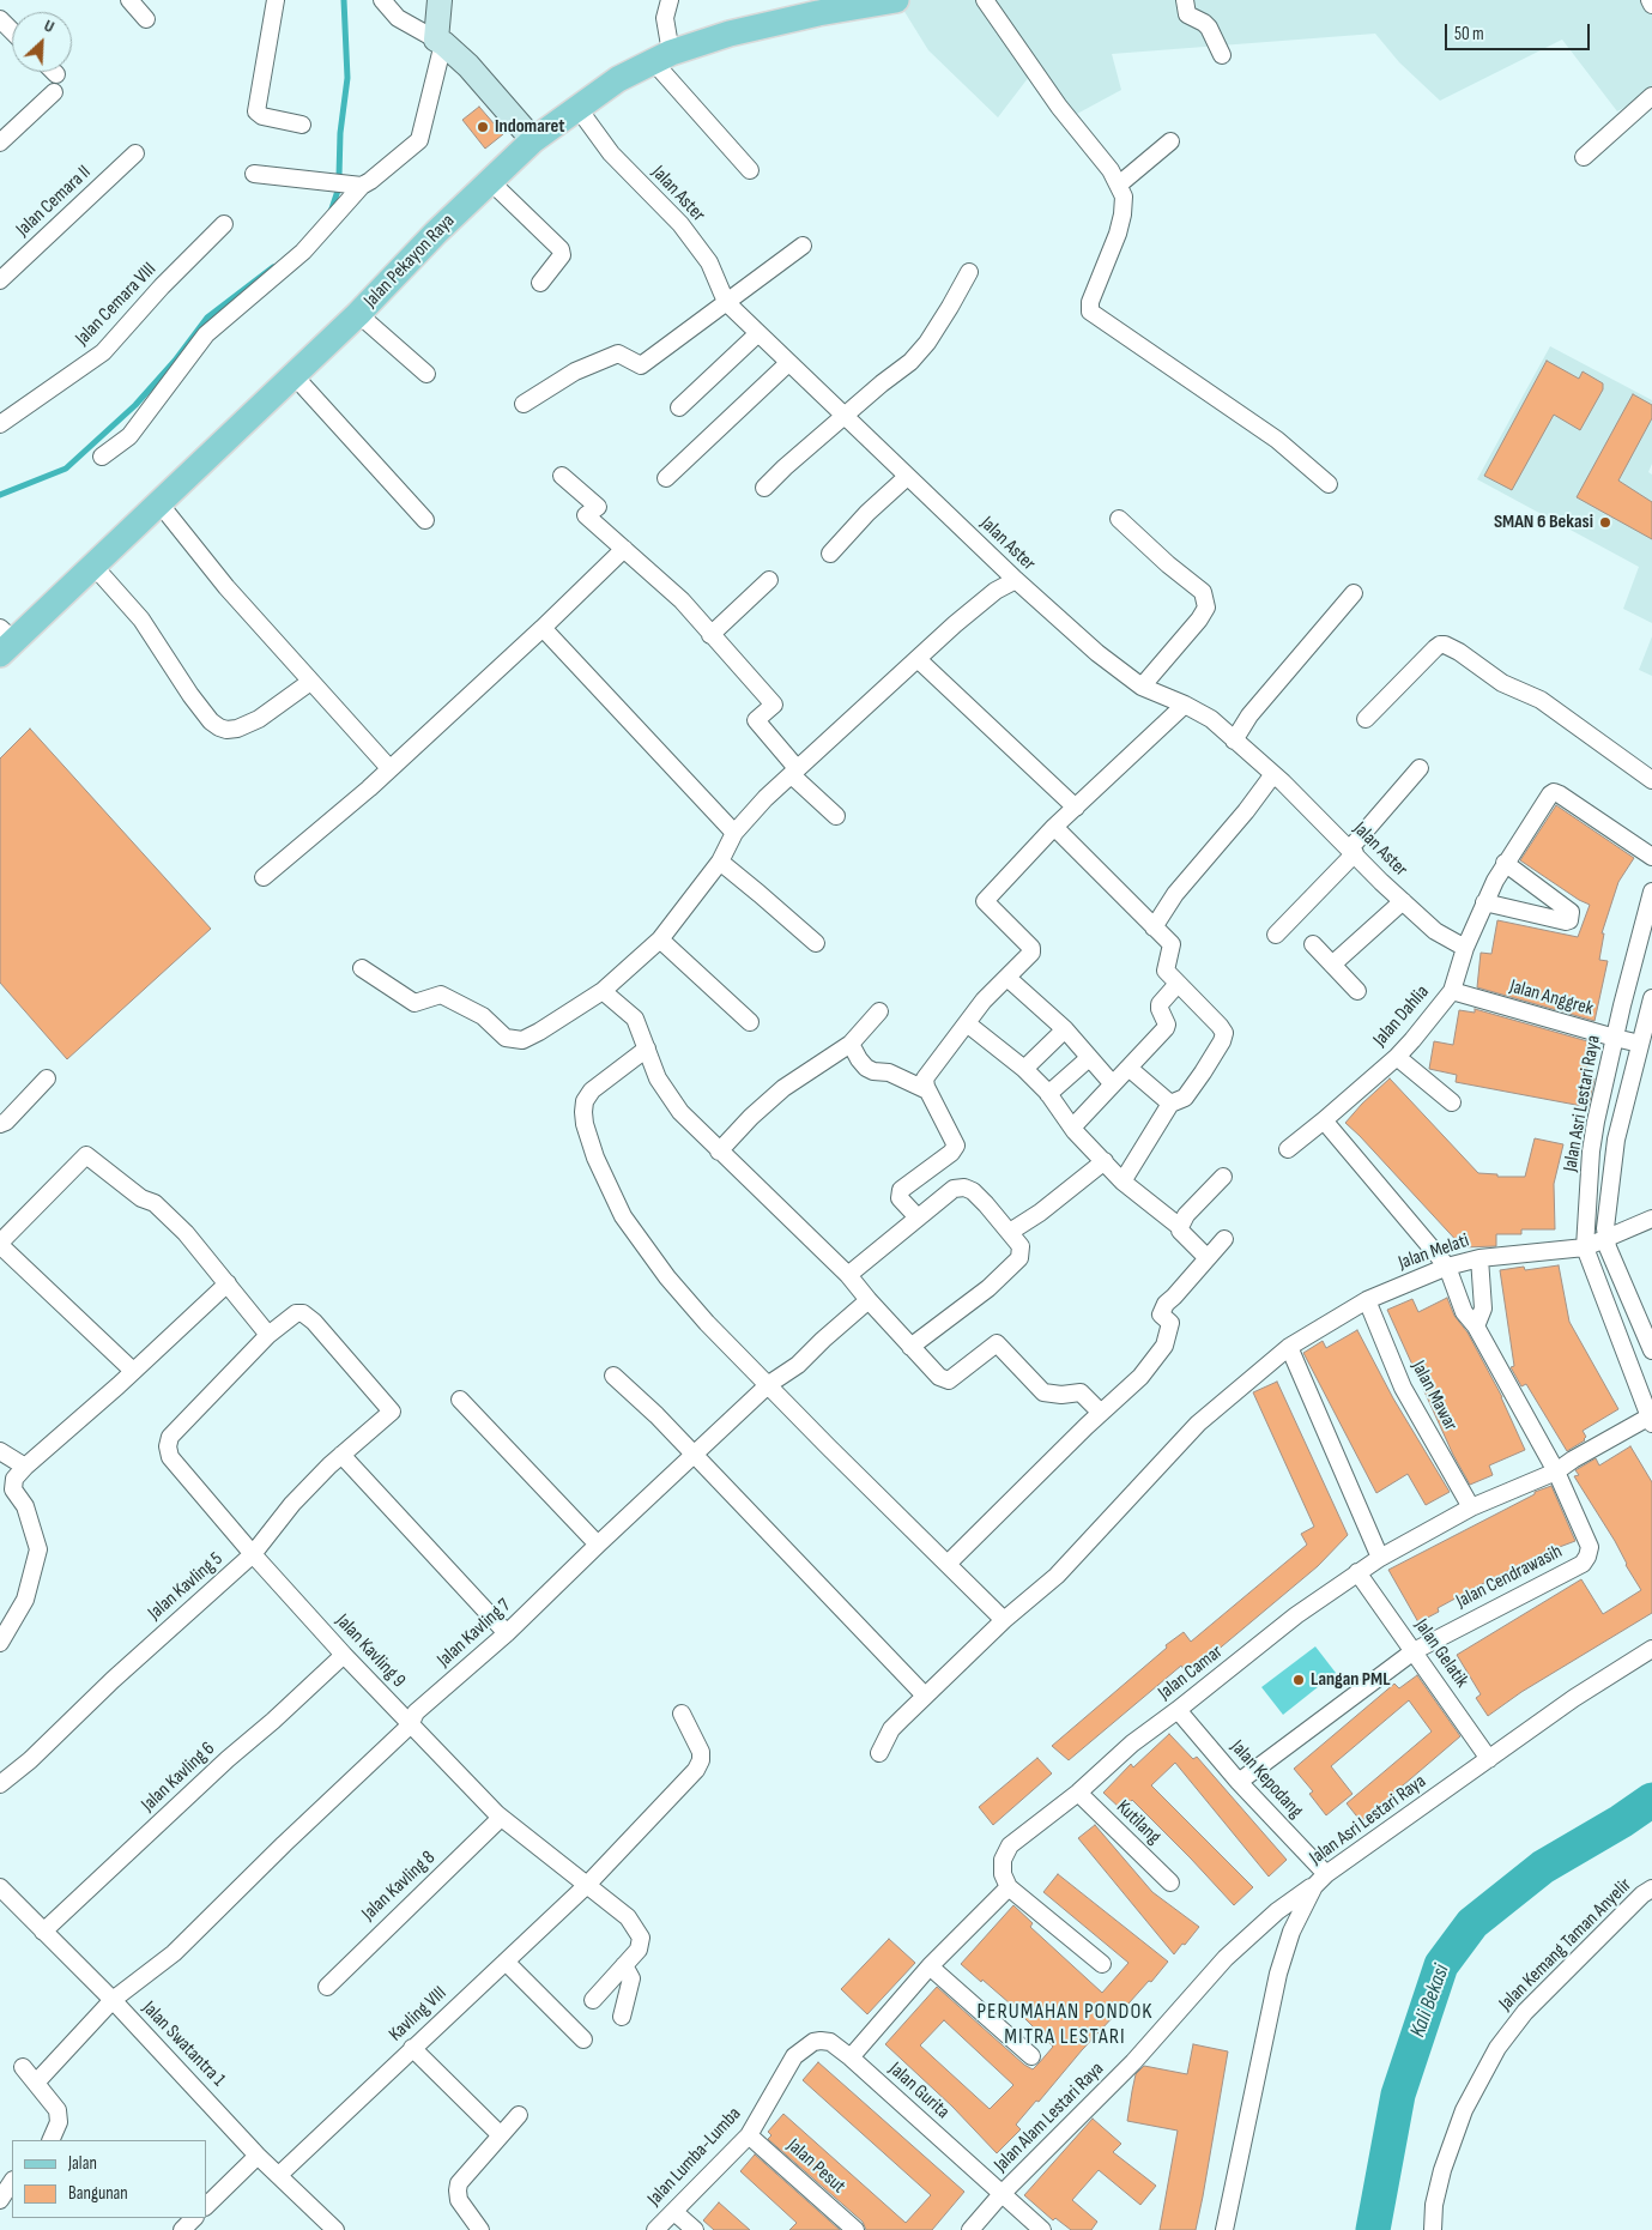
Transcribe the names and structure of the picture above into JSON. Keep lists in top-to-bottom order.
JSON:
{
  "streets": {
    "main road": ["Jalan Pekayon Raya"],
    "street": [
      "Jalan Aster",
      "Jalan Cemara II",
      "Jalan Cemara VIII",
      "Jalan Anggrek",
      "Jalan Dahlia",
      "Jalan Asri Lestari Raya",
      "Jalan Melati",
      "Jalan Mawar",
      "Jalan Cendrawasih",
      "Jalan Kavling 5",
      "Jalan Kavling 7",
      "Jalan Kavling 9",
      "Jalan Gelatik",
      "Jalan Camar",
      "Jalan Kavling 6",
      "Jalan Kepodang",
      "Kutilang",
      "Jalan Kavling 8",
      "Jalan Kemang Taman Anyelir",
      "Kavling VIII",
      "Jalan Swatantra 1",
      "Jalan Gurita",
      "Jalan Alam Lestari Raya",
      "Jalan Lumba-Lumba",
      "Jalan Pesut"
    ]
  },
  "crossings": [
    ["Jalan Aster", "Jalan Pekayon Raya"],
    ["Jalan Aster", "Jalan Dahlia"],
    ["Jalan Anggrek", "Jalan Dahlia"],
    ["Jalan Anggrek", "Jalan Asri Lestari Raya"],
    ["Jalan Asri Lestari Raya", "Jalan Melati"],
    ["Jalan Asri Lestari Raya", "Jalan Gelatik"],
    ["Jalan Asri Lestari Raya", "Jalan Camar"],
    ["Jalan Asri Lestari Raya", "Jalan Kepodang"],
    ["Jalan Asri Lestari Raya", "Jalan Alam Lestari Raya"],
    ["Jalan Melati", "Jalan Mawar"],
    ["Jalan Melati", "Jalan Cendrawasih"],
    ["Jalan Mawar", "Jalan Camar"],
    ["Jalan Cendrawasih", "Jalan Gelatik"],
    ["Jalan Cendrawasih", "Jalan Camar"],
    ["Jalan Cendrawasih", "Jalan Kepodang"],
    ["Jalan Kavling 5", "Jalan Kavling 9"],
    ["Jalan Kavling 7", "Jalan Kavling 9"],
    ["Jalan Kavling 7", "Jalan Swatantra 1"],
    ["Jalan Kavling 9", "Jalan Kavling 6"],
    ["Jalan Kavling 9", "Jalan Kavling 8"],
    ["Jalan Kavling 9", "Kavling VIII"],
    ["Jalan Gelatik", "Jalan Camar"],
    ["Jalan Camar", "Jalan Kepodang"],
    ["Jalan Camar", "Kutilang"],
    ["Jalan Kavling 6", "Jalan Swatantra 1"],
    ["Jalan Kepodang", "Jalan Alam Lestari Raya"],
    ["Kavling VIII", "Jalan Swatantra 1"],
    ["Jalan Gurita", "Jalan Alam Lestari Raya"],
    ["Jalan Gurita", "Jalan Lumba-Lumba"],
    ["Jalan Lumba-Lumba", "Jalan Pesut"]
  ],
  "districts": ["PERUMAHAN PONDOK MITRA LESTARI"],
  "water": ["Kali Bekasi"],
  "places": ["Indomaret", "SMAN 6 Bekasi", "Langan PML"],
  "legend": ["Jalan", "Bangunan"],
  "scale_bar": "50 m",
  "north": "top right"
}
